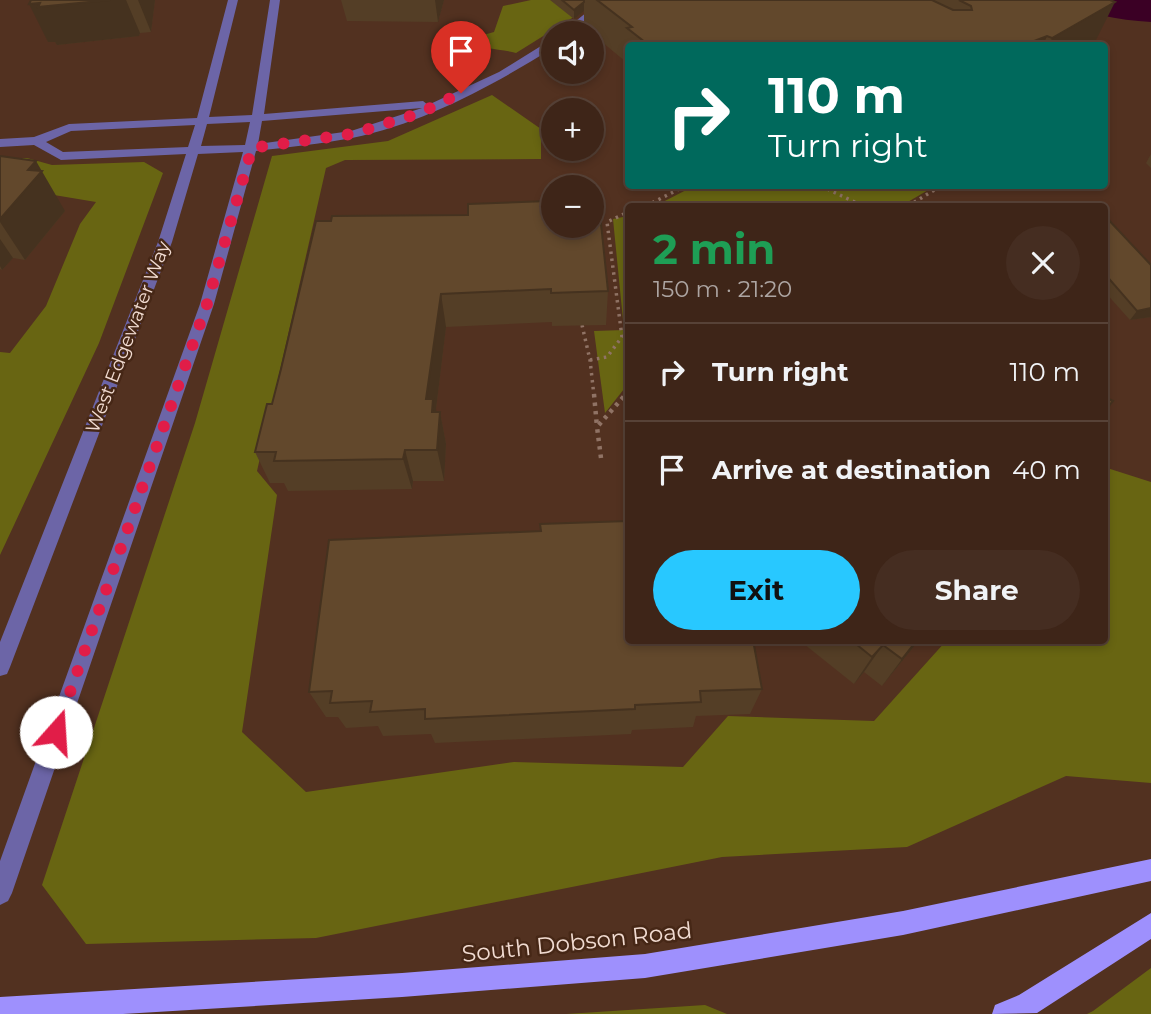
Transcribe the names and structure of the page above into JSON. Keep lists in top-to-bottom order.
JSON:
{
  "streets": {
    "main road": ["South Dobson Road"],
    "street": ["West Edgewater Way"]
  },
  "page": {
    "map_buttons": ["+", "−"],
    "turn": ["110 m", "Turn right"],
    "heading": ["2 min", "150 m · 21:20"],
    "list": [
      {
        "name": "Turn right",
        "value": "110 m"
      },
      {
        "name": "Arrive at destination",
        "value": "40 m"
      }
    ],
    "buttons": ["Exit", "Share"]
  }
}
